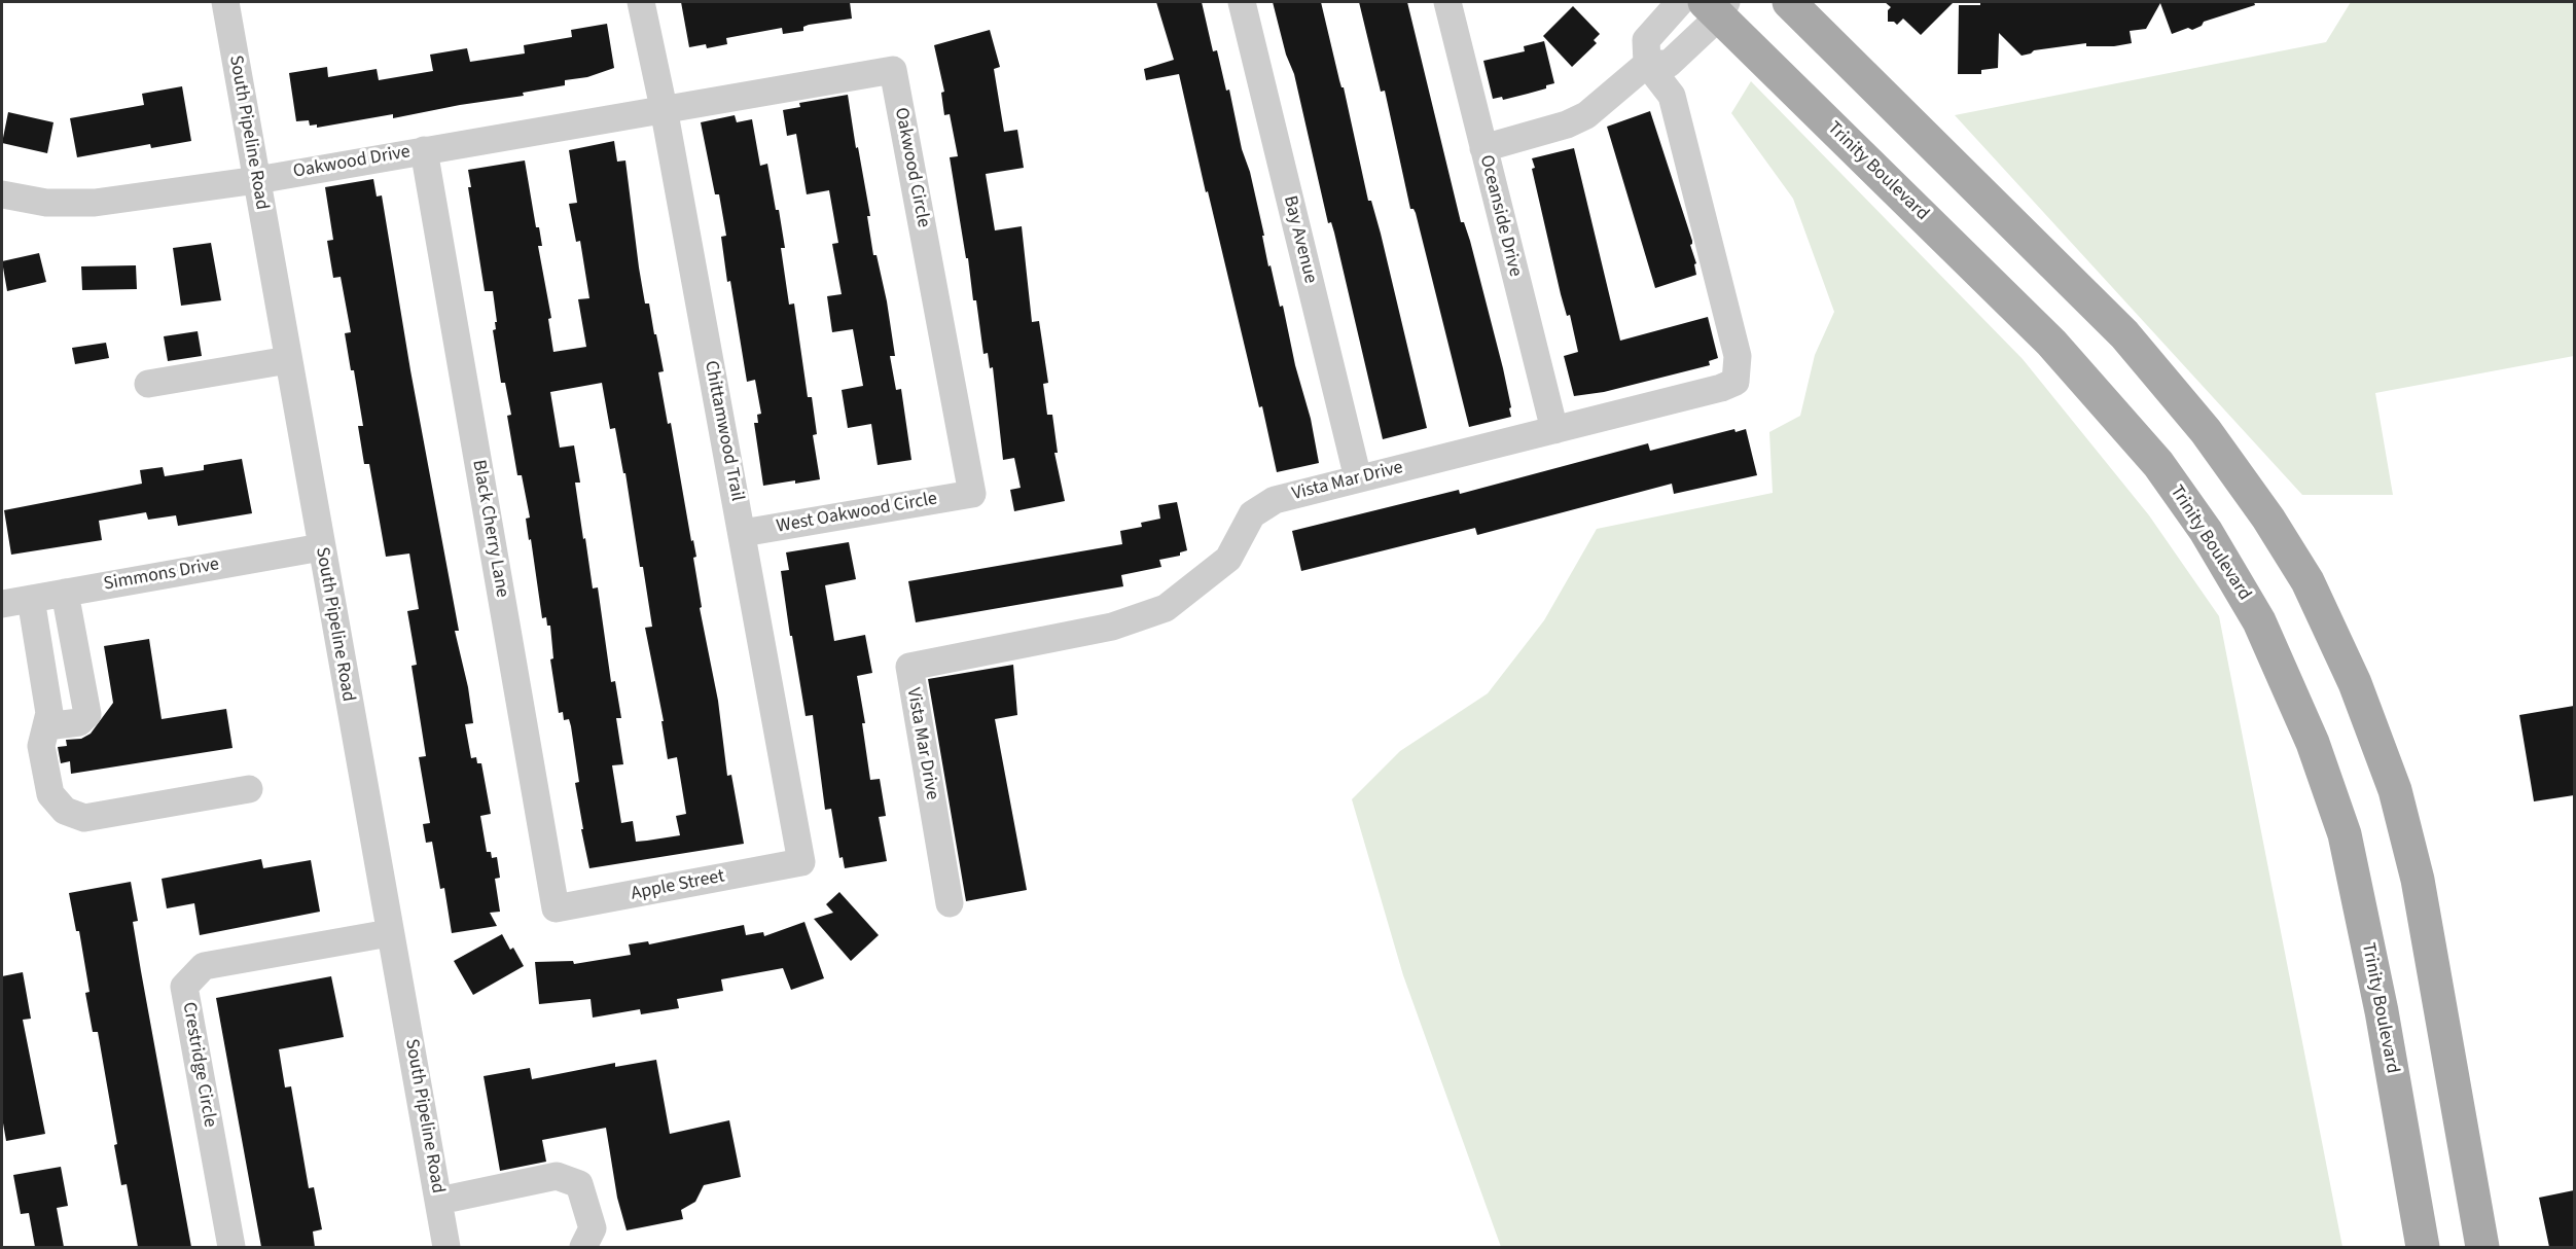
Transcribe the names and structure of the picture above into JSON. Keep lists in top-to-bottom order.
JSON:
{
  "streets": {
    "main road": ["Trinity Boulevard"],
    "street": [
      "South Pipeline Road",
      "Oakwood Drive",
      "Oakwood Circle",
      "Oceanside Drive",
      "Bay Avenue",
      "Chittamwood Trail",
      "Vista Mar Drive",
      "West Oakwood Circle",
      "Black Cherry Lane",
      "Simmons Drive",
      "Apple Street",
      "Crestridge Circle"
    ]
  },
  "crossings": [
    ["South Pipeline Road", "Oakwood Drive"],
    ["South Pipeline Road", "Simmons Drive"],
    ["South Pipeline Road", "Crestridge Circle"],
    ["Oakwood Drive", "Oakwood Circle"],
    ["Oakwood Drive", "Chittamwood Trail"],
    ["Oakwood Drive", "Black Cherry Lane"],
    ["Oakwood Circle", "Chittamwood Trail"],
    ["Oakwood Circle", "West Oakwood Circle"],
    ["Oceanside Drive", "Vista Mar Drive"],
    ["Bay Avenue", "Vista Mar Drive"],
    ["Chittamwood Trail", "West Oakwood Circle"],
    ["Chittamwood Trail", "Apple Street"],
    ["Black Cherry Lane", "Apple Street"]
  ]
}
